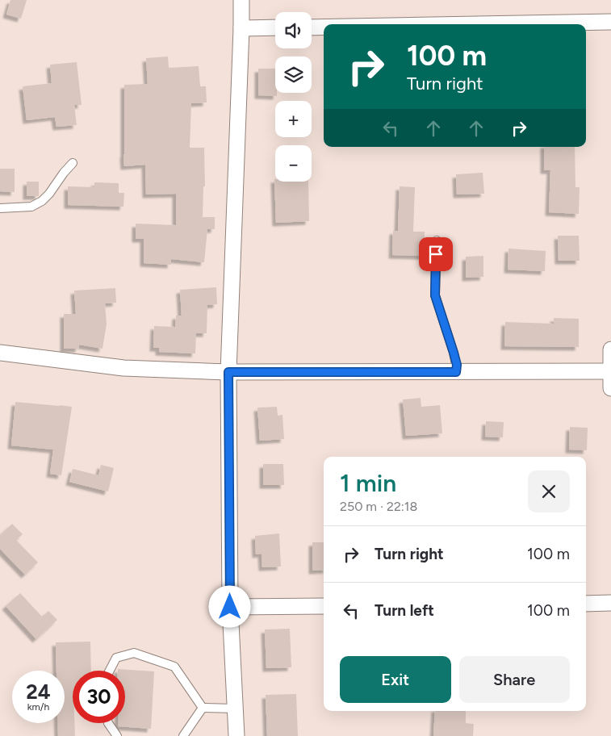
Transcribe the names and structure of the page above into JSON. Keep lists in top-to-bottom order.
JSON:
{
  "page": {
    "map_buttons": ["+", "−"],
    "turn": ["100 m", "Turn right"],
    "heading": ["1 min", "250 m · 22:18"],
    "list": [
      {
        "name": "Turn right",
        "value": "100 m"
      },
      {
        "name": "Turn left",
        "value": "100 m"
      }
    ],
    "buttons": ["Exit", "Share"],
    "speed": "24 km/h",
    "limit": "30"
  }
}
